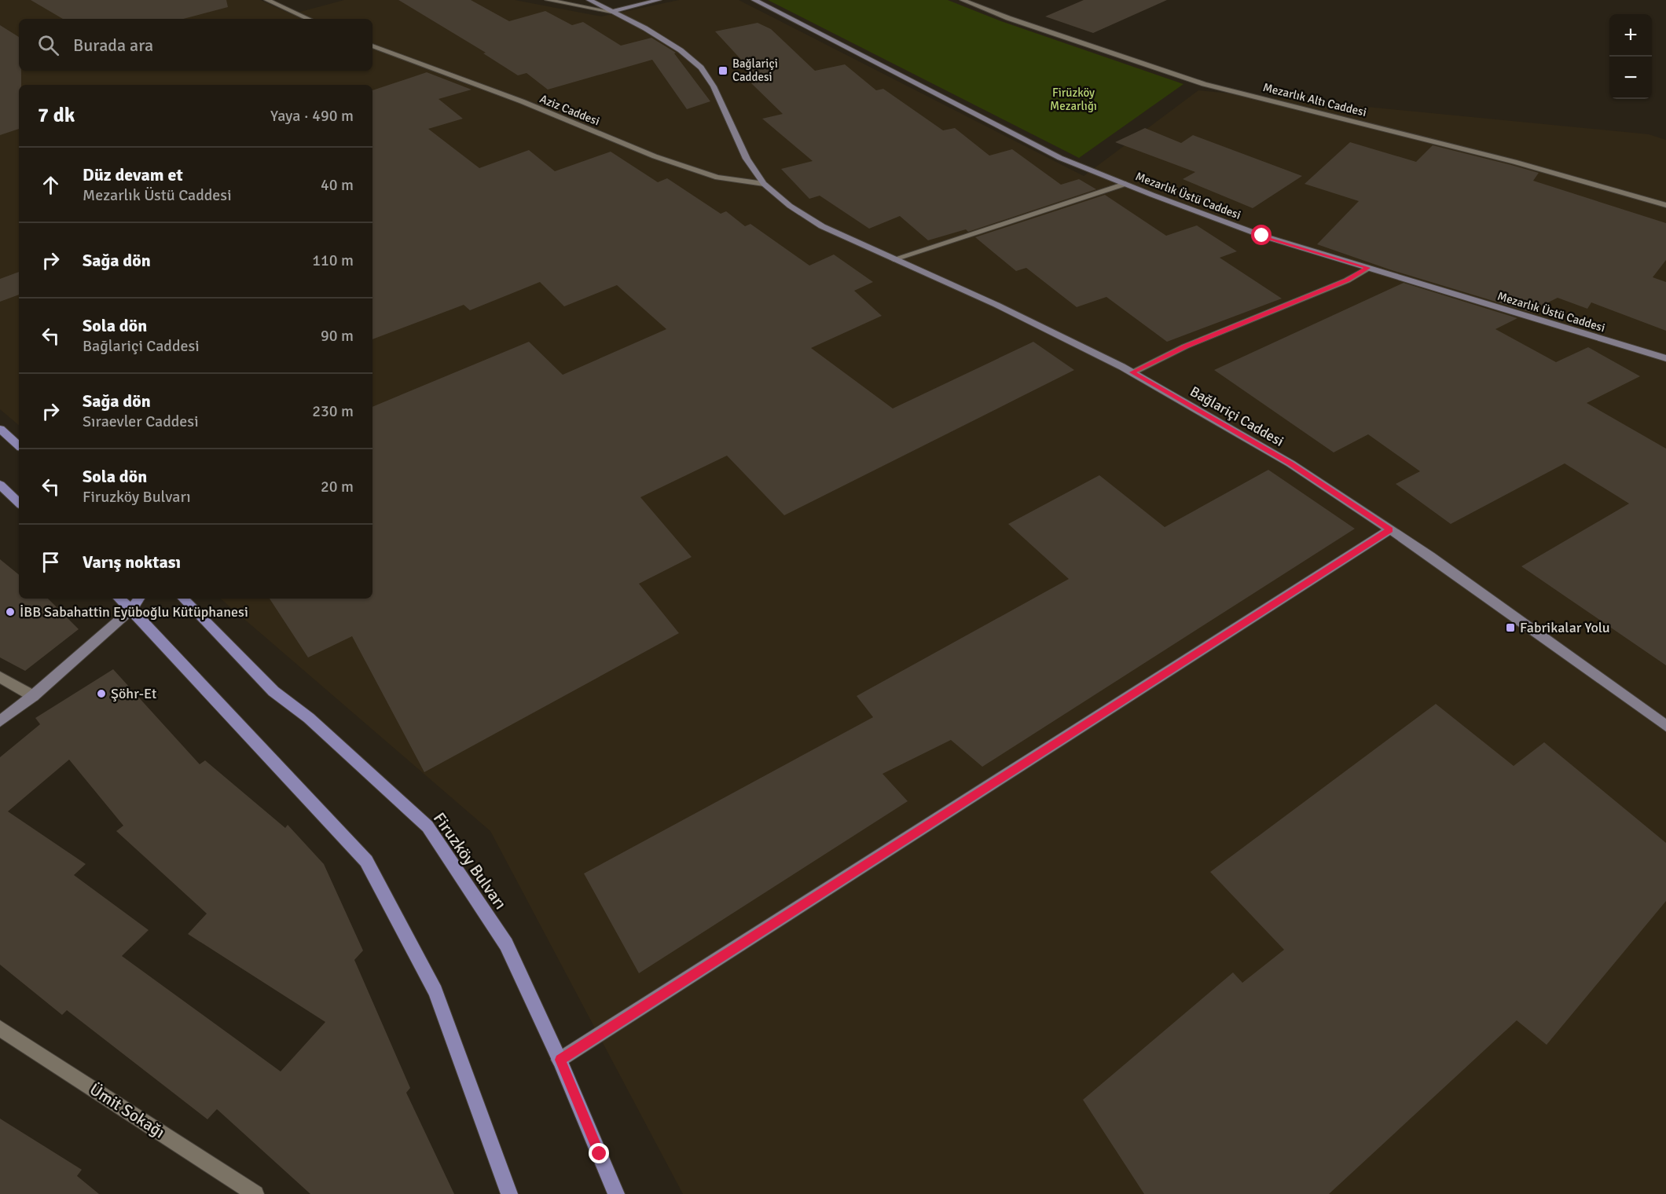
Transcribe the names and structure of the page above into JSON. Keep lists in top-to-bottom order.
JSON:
{
  "streets": {
    "main road": ["Firuzköy Bulvarı"],
    "street": [
      "Mezarlık Altı Caddesi",
      "Aziz Caddesi",
      "Mezarlık Üstü Caddesi",
      "Bağlariçi Caddesi",
      "Ümit Sokağı"
    ]
  },
  "crossings": [
    ["Aziz Caddesi", "Bağlariçi Caddesi"]
  ],
  "parks": ["Firüzköy Mezarlığı"],
  "places": {
    "transit": ["Bağlariçi Caddesi", "Fabrikalar Yolu"],
    "other": ["İBB Sabahattin Eyüboğlu Kütüphanesi", "Şöhr-Et"]
  },
  "page": {
    "map_buttons": ["+", "−"],
    "search": "Burada ara",
    "heading": ["7 dk", "Yaya · 490 m"],
    "list": [
      ["Düz devam et", "Mezarlık Üstü Caddesi", "40 m"],
      ["Sağa dön", "110 m"],
      ["Sola dön", "Bağlariçi Caddesi", "90 m"],
      ["Sağa dön", "Sıraevler Caddesi", "230 m"],
      ["Sola dön", "Firuzköy Bulvarı", "20 m"],
      "Varış noktası"
    ]
  }
}
